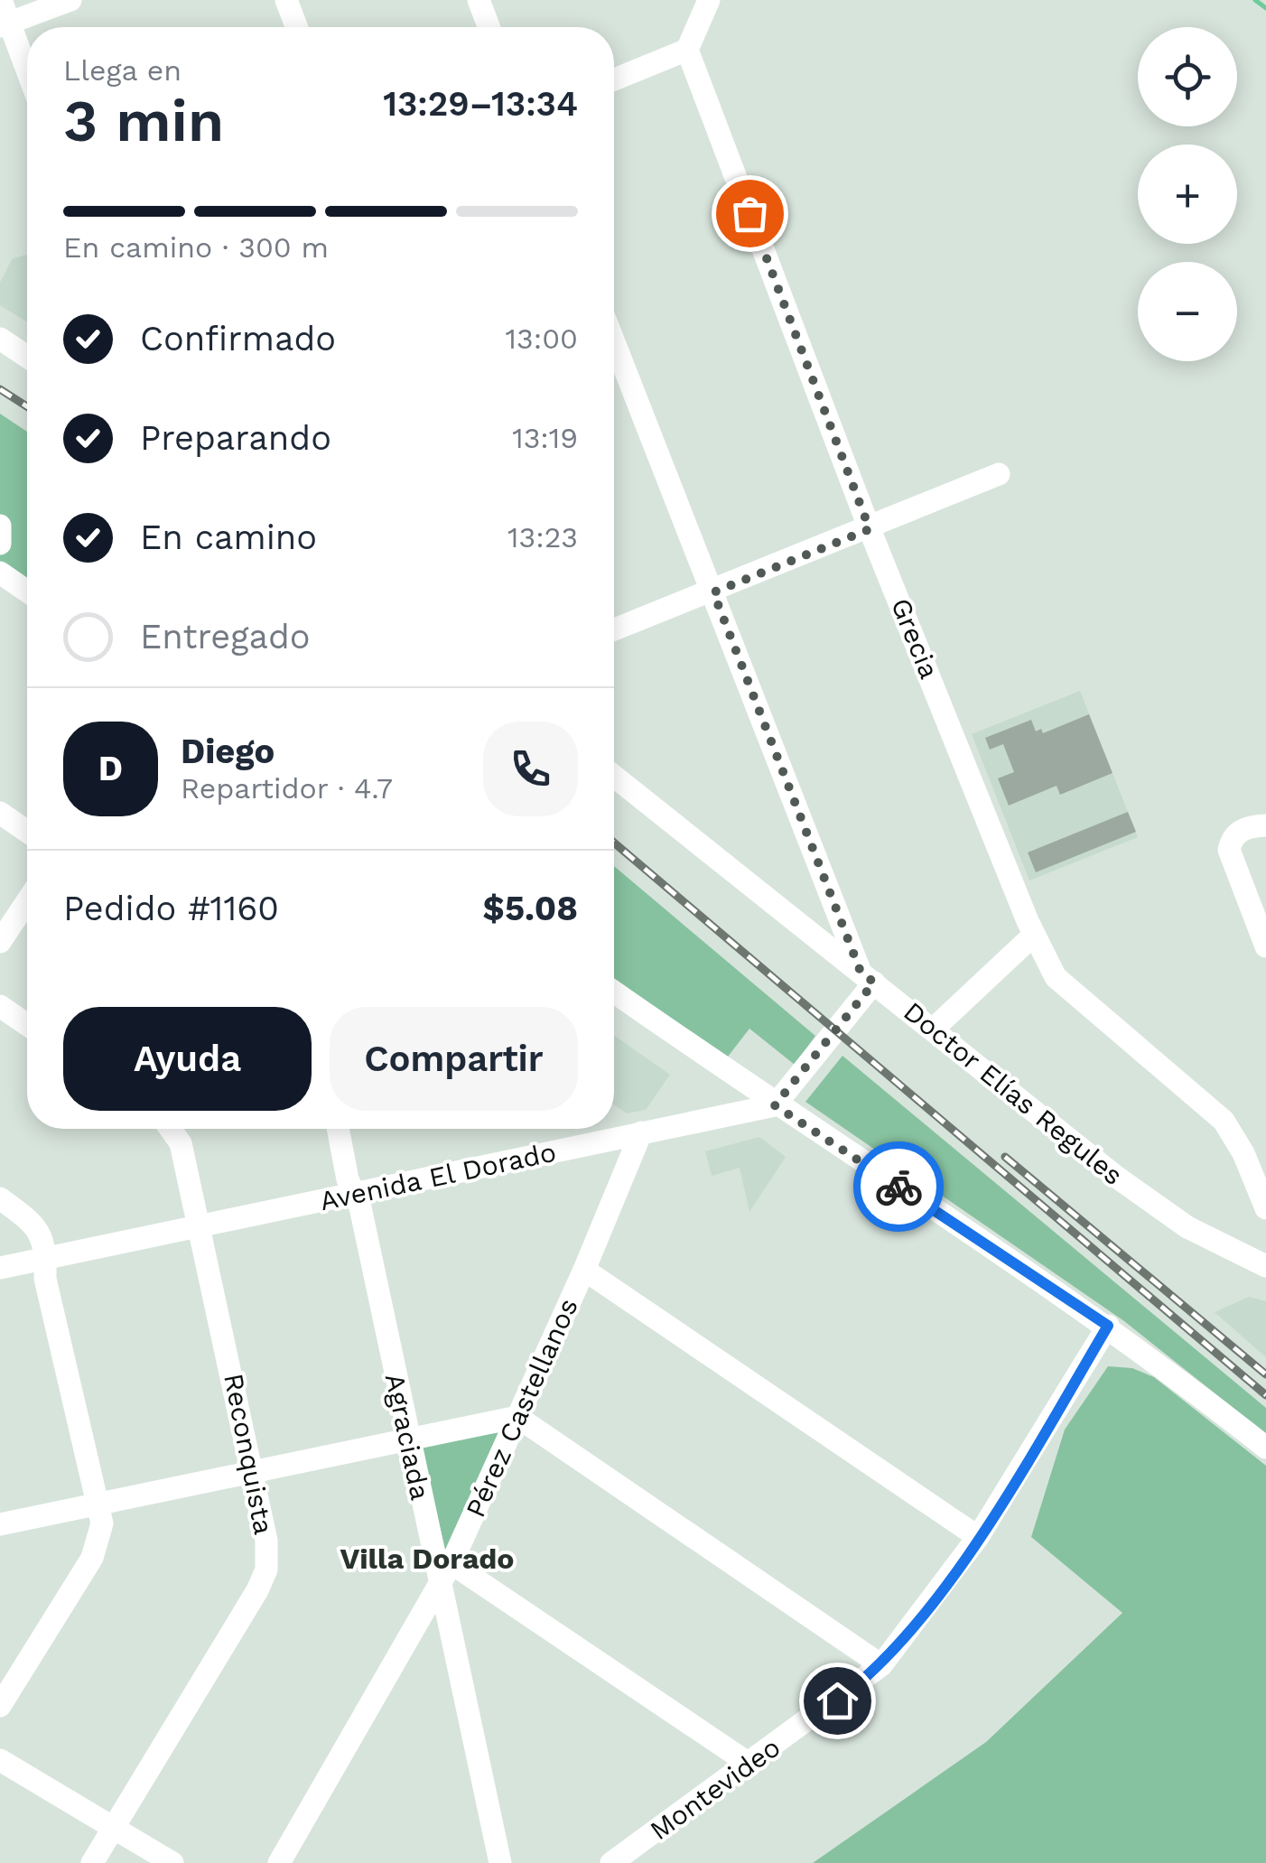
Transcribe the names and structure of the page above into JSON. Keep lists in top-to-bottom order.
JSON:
{
  "streets": {
    "street": [
      "Grecia",
      "Doctor Elías Regules",
      "Avenida El Dorado",
      "Pérez Castellanos",
      "Agraciada",
      "Reconquista",
      "Montevideo"
    ]
  },
  "crossings": [
    ["Avenida El Dorado", "Pérez Castellanos"],
    ["Avenida El Dorado", "Agraciada"],
    ["Avenida El Dorado", "Reconquista"],
    ["Pérez Castellanos", "Agraciada"]
  ],
  "districts": ["Villa Dorado"],
  "page": {
    "map_buttons": ["+", "−"],
    "heading": ["3 min", "Llega en", "13:29–13:34"],
    "panel": [
      "Diego",
      "Repartidor · 4.7",
      "Pedido #1160",
      "$5.08"
    ],
    "bar": "En camino · 300 m",
    "list": [
      ["Confirmado", "13:00"],
      ["Preparando", "13:19"],
      ["En camino", "13:23"],
      "Entregado"
    ],
    "round": "D",
    "buttons": ["Ayuda", "Compartir"]
  }
}
